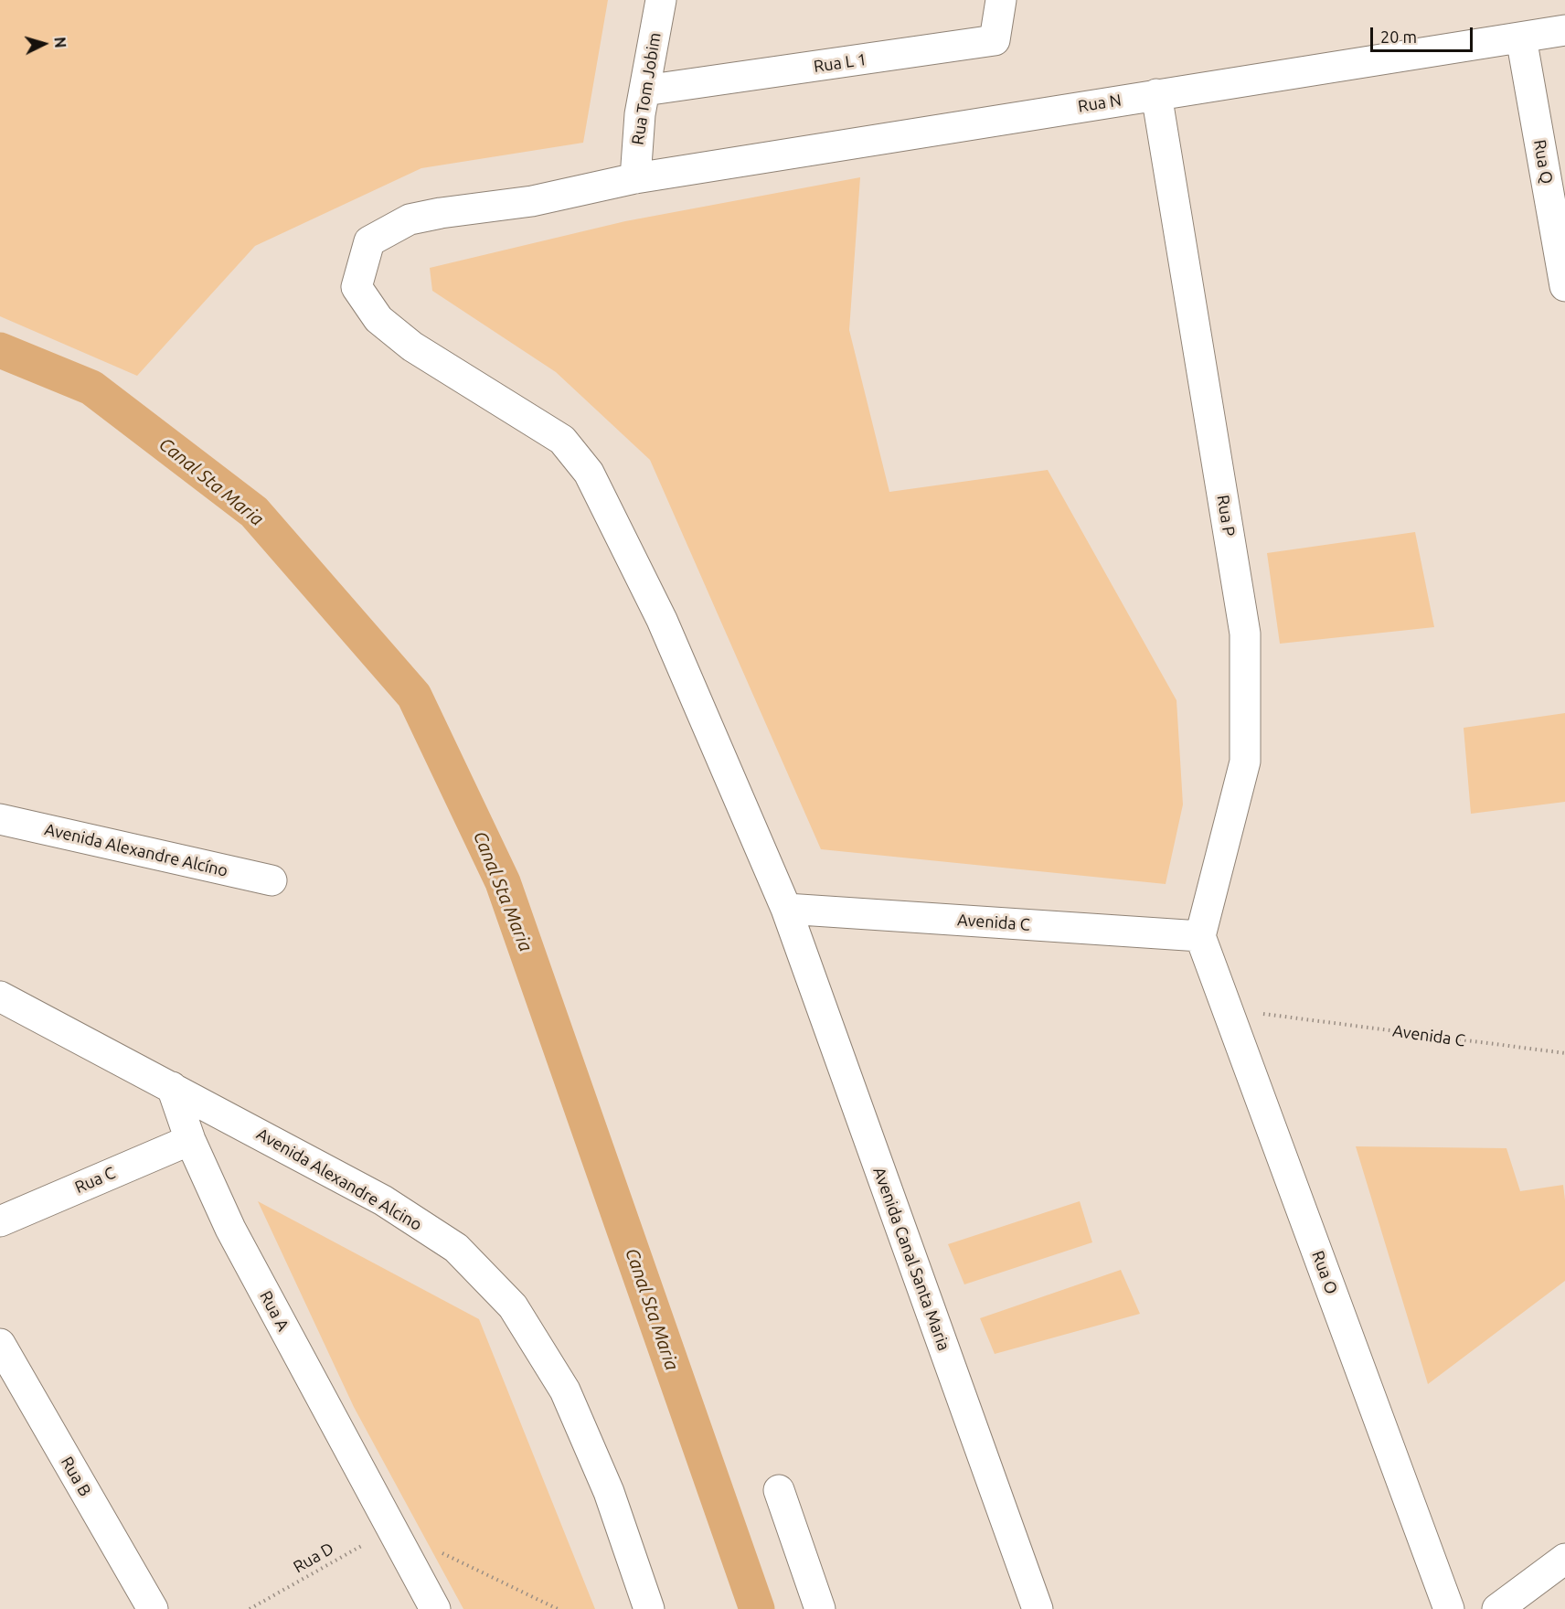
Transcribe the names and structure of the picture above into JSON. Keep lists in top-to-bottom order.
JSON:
{
  "streets": {
    "street": [
      "Rua L 1",
      "Rua Tom Jobim",
      "Rua N",
      "Rua Q",
      "Rua P",
      "Avenida Alexandre Alcíno",
      "Avenida C",
      "Avenida Alexandre Alcino",
      "Rua C",
      "Avenida Canal Santa Maria",
      "Rua O",
      "Rua A",
      "Rua B"
    ],
    "path": ["Rua D"]
  },
  "crossings": [
    ["Rua L 1", "Rua Tom Jobim"],
    ["Rua Tom Jobim", "Rua N"],
    ["Rua N", "Rua Q"],
    ["Rua N", "Rua P"],
    ["Rua N", "Avenida C"],
    ["Rua N", "Avenida Canal Santa Maria"],
    ["Rua P", "Avenida C"],
    ["Rua P", "Rua O"],
    ["Avenida C", "Avenida Canal Santa Maria"],
    ["Avenida C", "Rua O"],
    ["Avenida Alexandre Alcino", "Rua A"],
    ["Rua C", "Rua A"],
    ["Rua A", "Rua D"]
  ],
  "water": ["Canal Sta Maria"],
  "scale_bar": "20 m",
  "north": "right"
}
